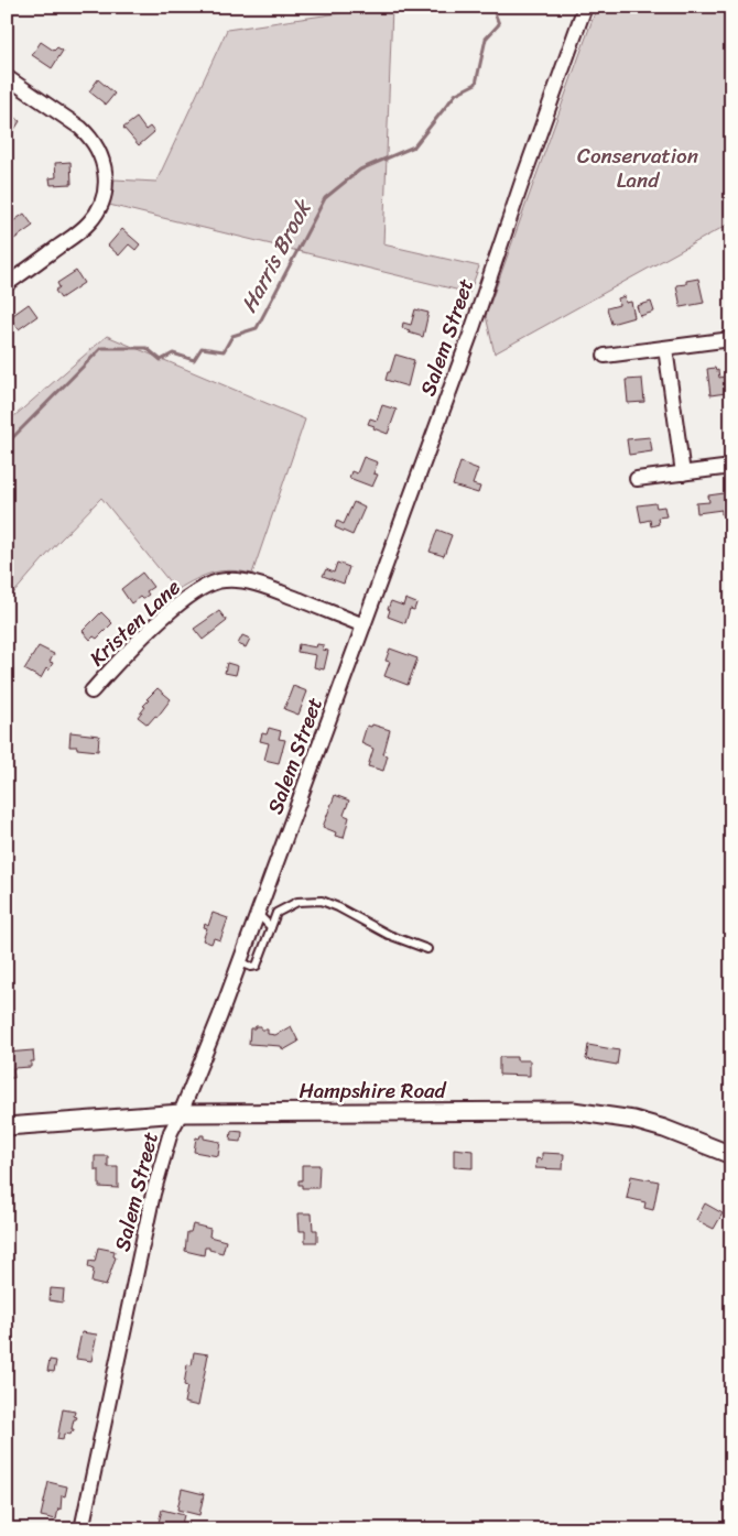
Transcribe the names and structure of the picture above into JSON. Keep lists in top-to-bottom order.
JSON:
{
  "streets": {
    "street": ["Salem Street", "Kristen Lane", "Hampshire Road"]
  },
  "crossings": [
    ["Salem Street", "Kristen Lane"],
    ["Salem Street", "Hampshire Road"]
  ],
  "water": ["Harris Brook"],
  "parks": ["Conservation Land"]
}
